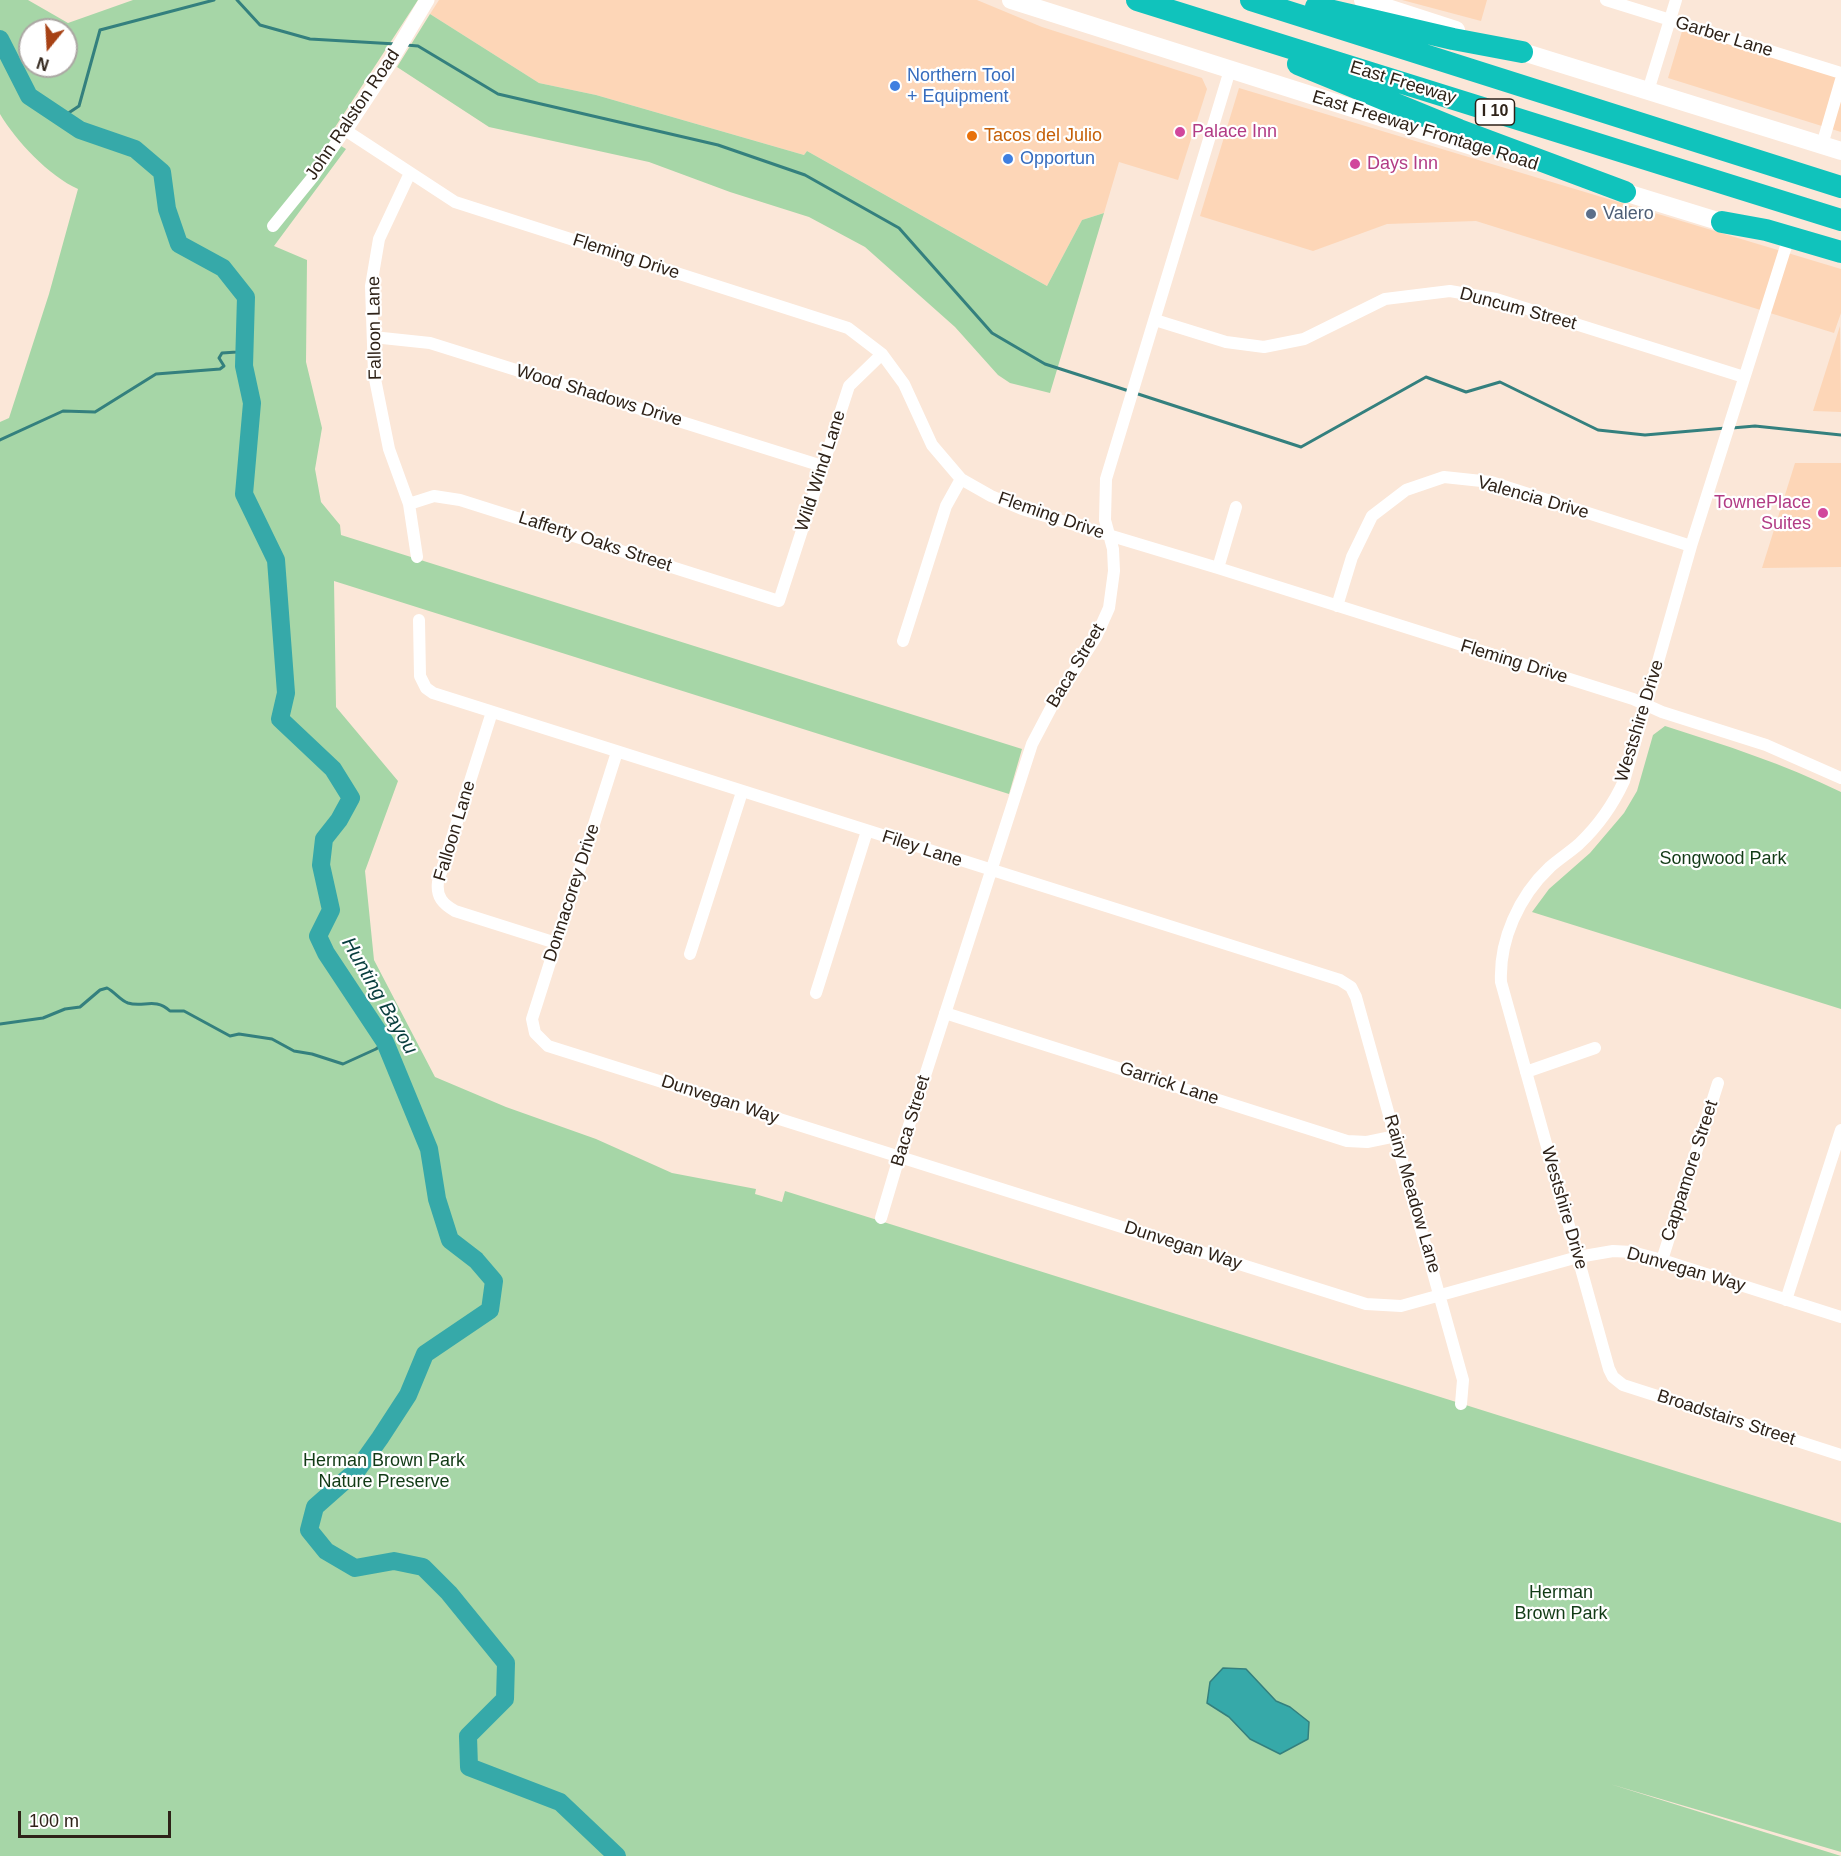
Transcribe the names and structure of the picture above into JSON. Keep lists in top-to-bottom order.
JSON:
{
  "streets": {
    "highway": ["East Freeway", "I 10"],
    "main road": ["East Freeway Frontage Road"],
    "street": [
      "Garber Lane",
      "John Ralston Road",
      "Fleming Drive",
      "Duncum Street",
      "Falloon Lane",
      "Wood Shadows Drive",
      "Wild Wind Lane",
      "Valencia Drive",
      "Lafferty Oaks Street",
      "Baca Street",
      "Westshire Drive",
      "Filey Lane",
      "Donnacorey Drive",
      "Garrick Lane",
      "Dunvegan Way",
      "Cappamore Street",
      "Rainy Meadow Lane",
      "Broadstairs Street"
    ]
  },
  "crossings": [
    ["John Ralston Road", "Fleming Drive"],
    ["East Freeway Frontage Road", "Baca Street"],
    ["East Freeway Frontage Road", "Westshire Drive"],
    ["Fleming Drive", "Falloon Lane"],
    ["Fleming Drive", "Wild Wind Lane"],
    ["Fleming Drive", "Valencia Drive"],
    ["Fleming Drive", "Baca Street"],
    ["Fleming Drive", "Westshire Drive"],
    ["Duncum Street", "Baca Street"],
    ["Duncum Street", "Westshire Drive"],
    ["Falloon Lane", "Wood Shadows Drive"],
    ["Falloon Lane", "Lafferty Oaks Street"],
    ["Falloon Lane", "Filey Lane"],
    ["Falloon Lane", "Donnacorey Drive"],
    ["Wood Shadows Drive", "Wild Wind Lane"],
    ["Wild Wind Lane", "Lafferty Oaks Street"],
    ["Valencia Drive", "Westshire Drive"],
    ["Baca Street", "Filey Lane"],
    ["Baca Street", "Garrick Lane"],
    ["Baca Street", "Dunvegan Way"],
    ["Westshire Drive", "Dunvegan Way"],
    ["Westshire Drive", "Broadstairs Street"],
    ["Filey Lane", "Donnacorey Drive"],
    ["Filey Lane", "Rainy Meadow Lane"],
    ["Donnacorey Drive", "Dunvegan Way"],
    ["Garrick Lane", "Rainy Meadow Lane"],
    ["Dunvegan Way", "Cappamore Street"],
    ["Dunvegan Way", "Rainy Meadow Lane"]
  ],
  "water": ["Hunting Bayou"],
  "parks": ["Songwood Park", "Herman Brown Park Nature Preserve", "Herman Brown Park"],
  "places": [
    "Northern Tool + Equipment",
    "Palace Inn",
    "Tacos del Julio",
    "Opportun",
    "Days Inn",
    "Valero",
    "TownePlace Suites"
  ],
  "scale_bar": "100 m",
  "north": "bottom"
}
